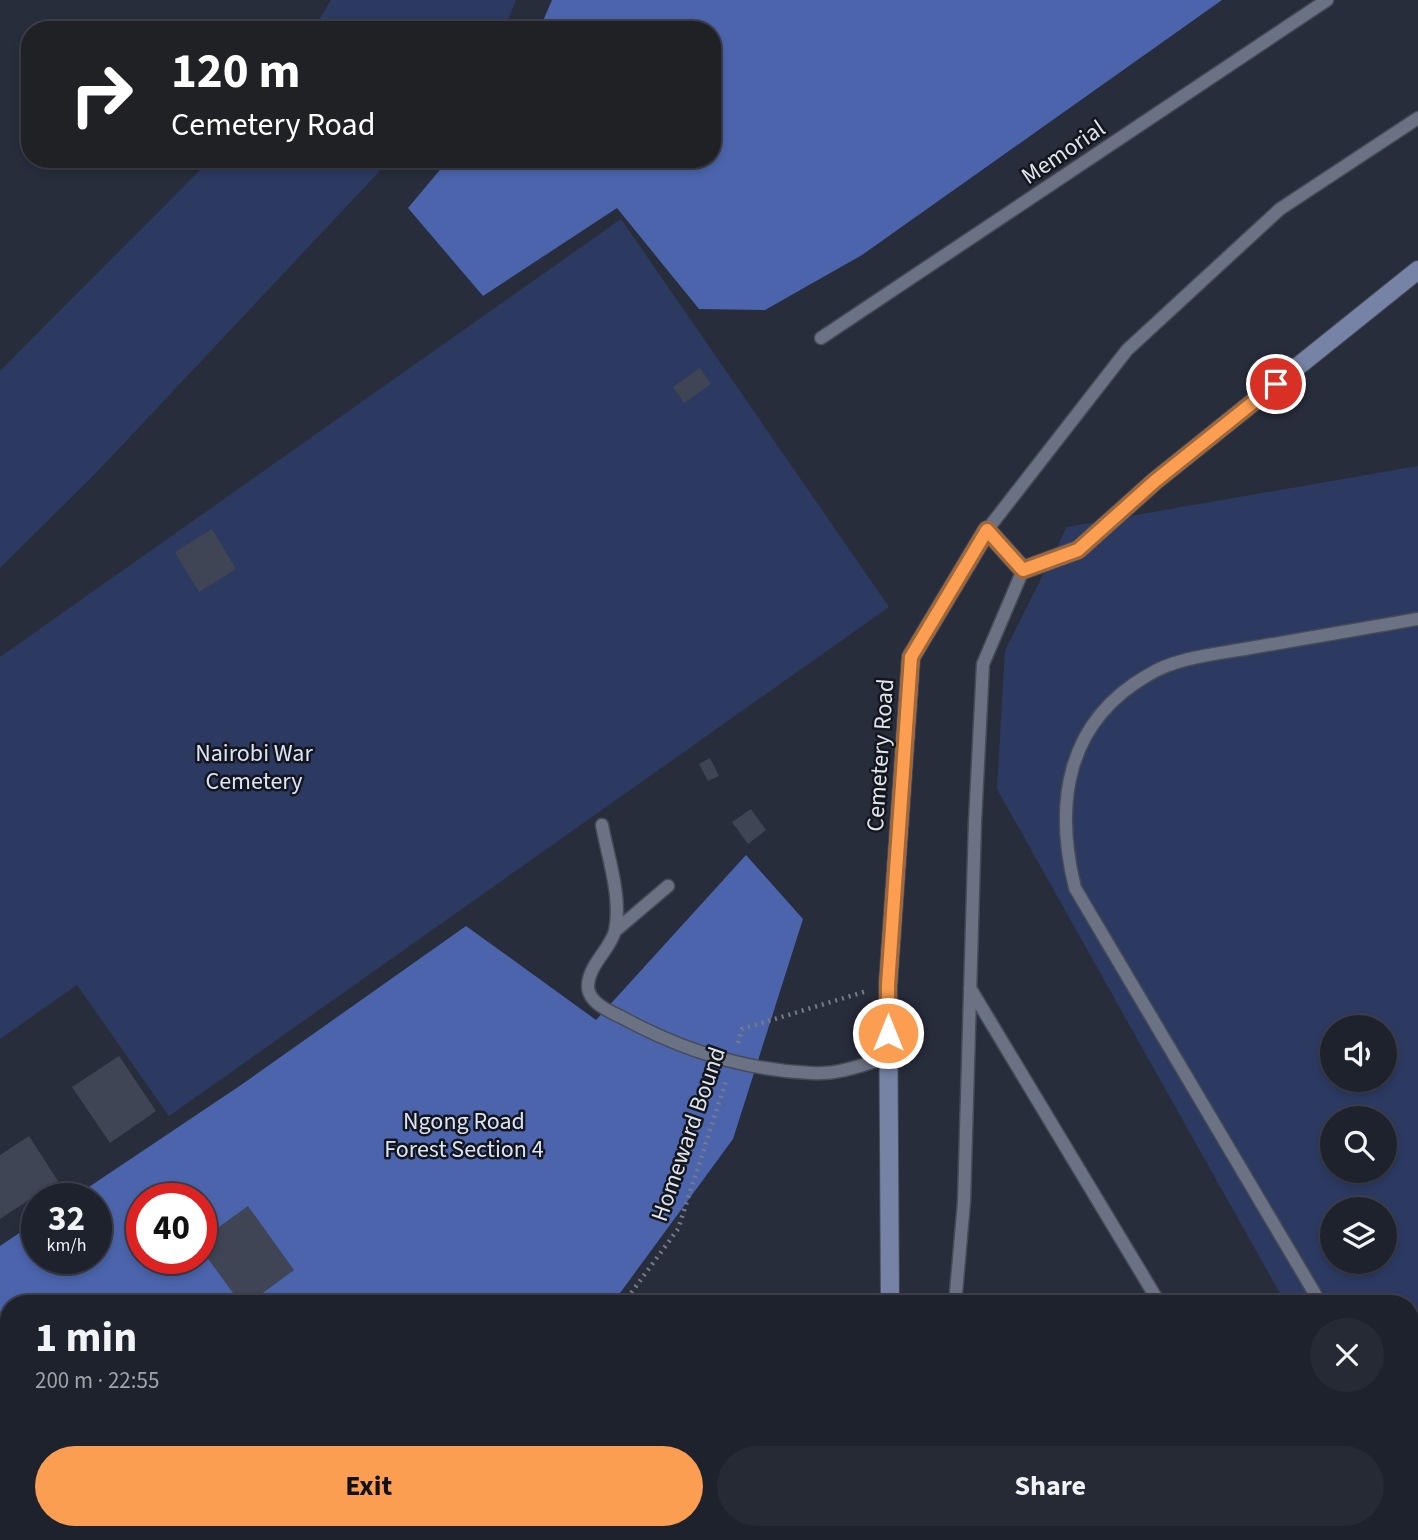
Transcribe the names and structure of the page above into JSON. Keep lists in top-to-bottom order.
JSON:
{
  "streets": {
    "street": ["Cemetery Road"],
    "lane": ["Memorial"],
    "path": ["Homeward Bound"]
  },
  "crossings": [
    ["Cemetery Road", "Homeward Bound"]
  ],
  "parks": ["Nairobi War Cemetery", "Ngong Road Forest Section 4"],
  "page": {
    "turn": ["120 m", "Cemetery Road"],
    "speed": "32 km/h",
    "limit": "40",
    "heading": ["1 min", "200 m · 22:55"],
    "buttons": ["Exit", "Share"]
  }
}
